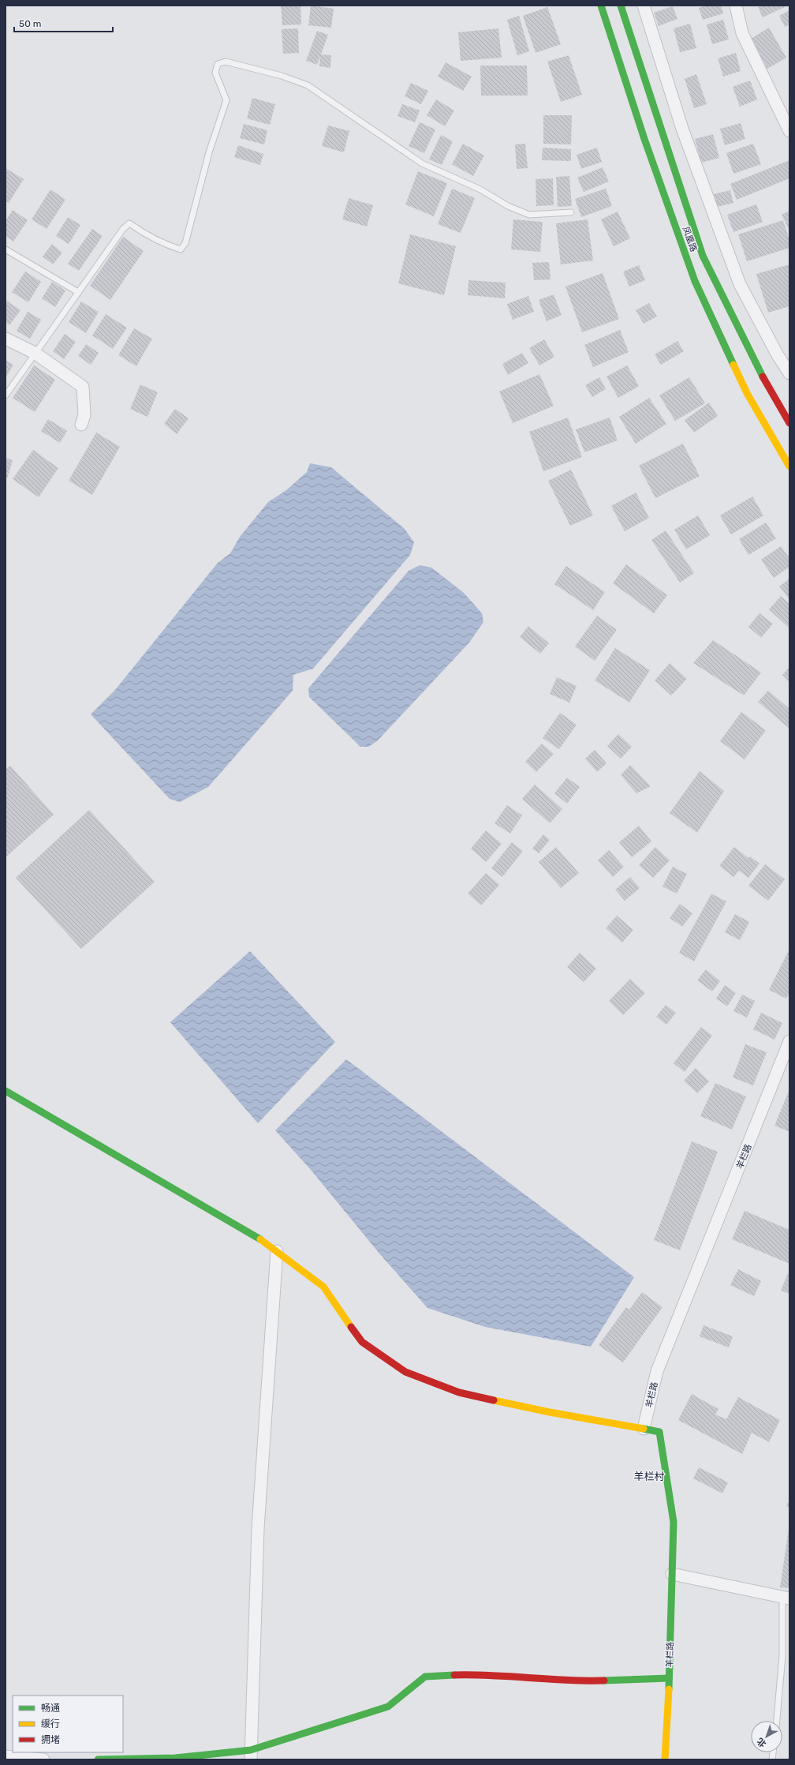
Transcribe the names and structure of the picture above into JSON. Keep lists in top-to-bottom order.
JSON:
{
  "streets": {
    "main road": ["凤凰路", "羊栏路"]
  },
  "districts": ["羊栏村"],
  "legend": ["畅通", "缓行", "拥堵"],
  "scale_bar": "50 m",
  "north": "bottom left"
}
